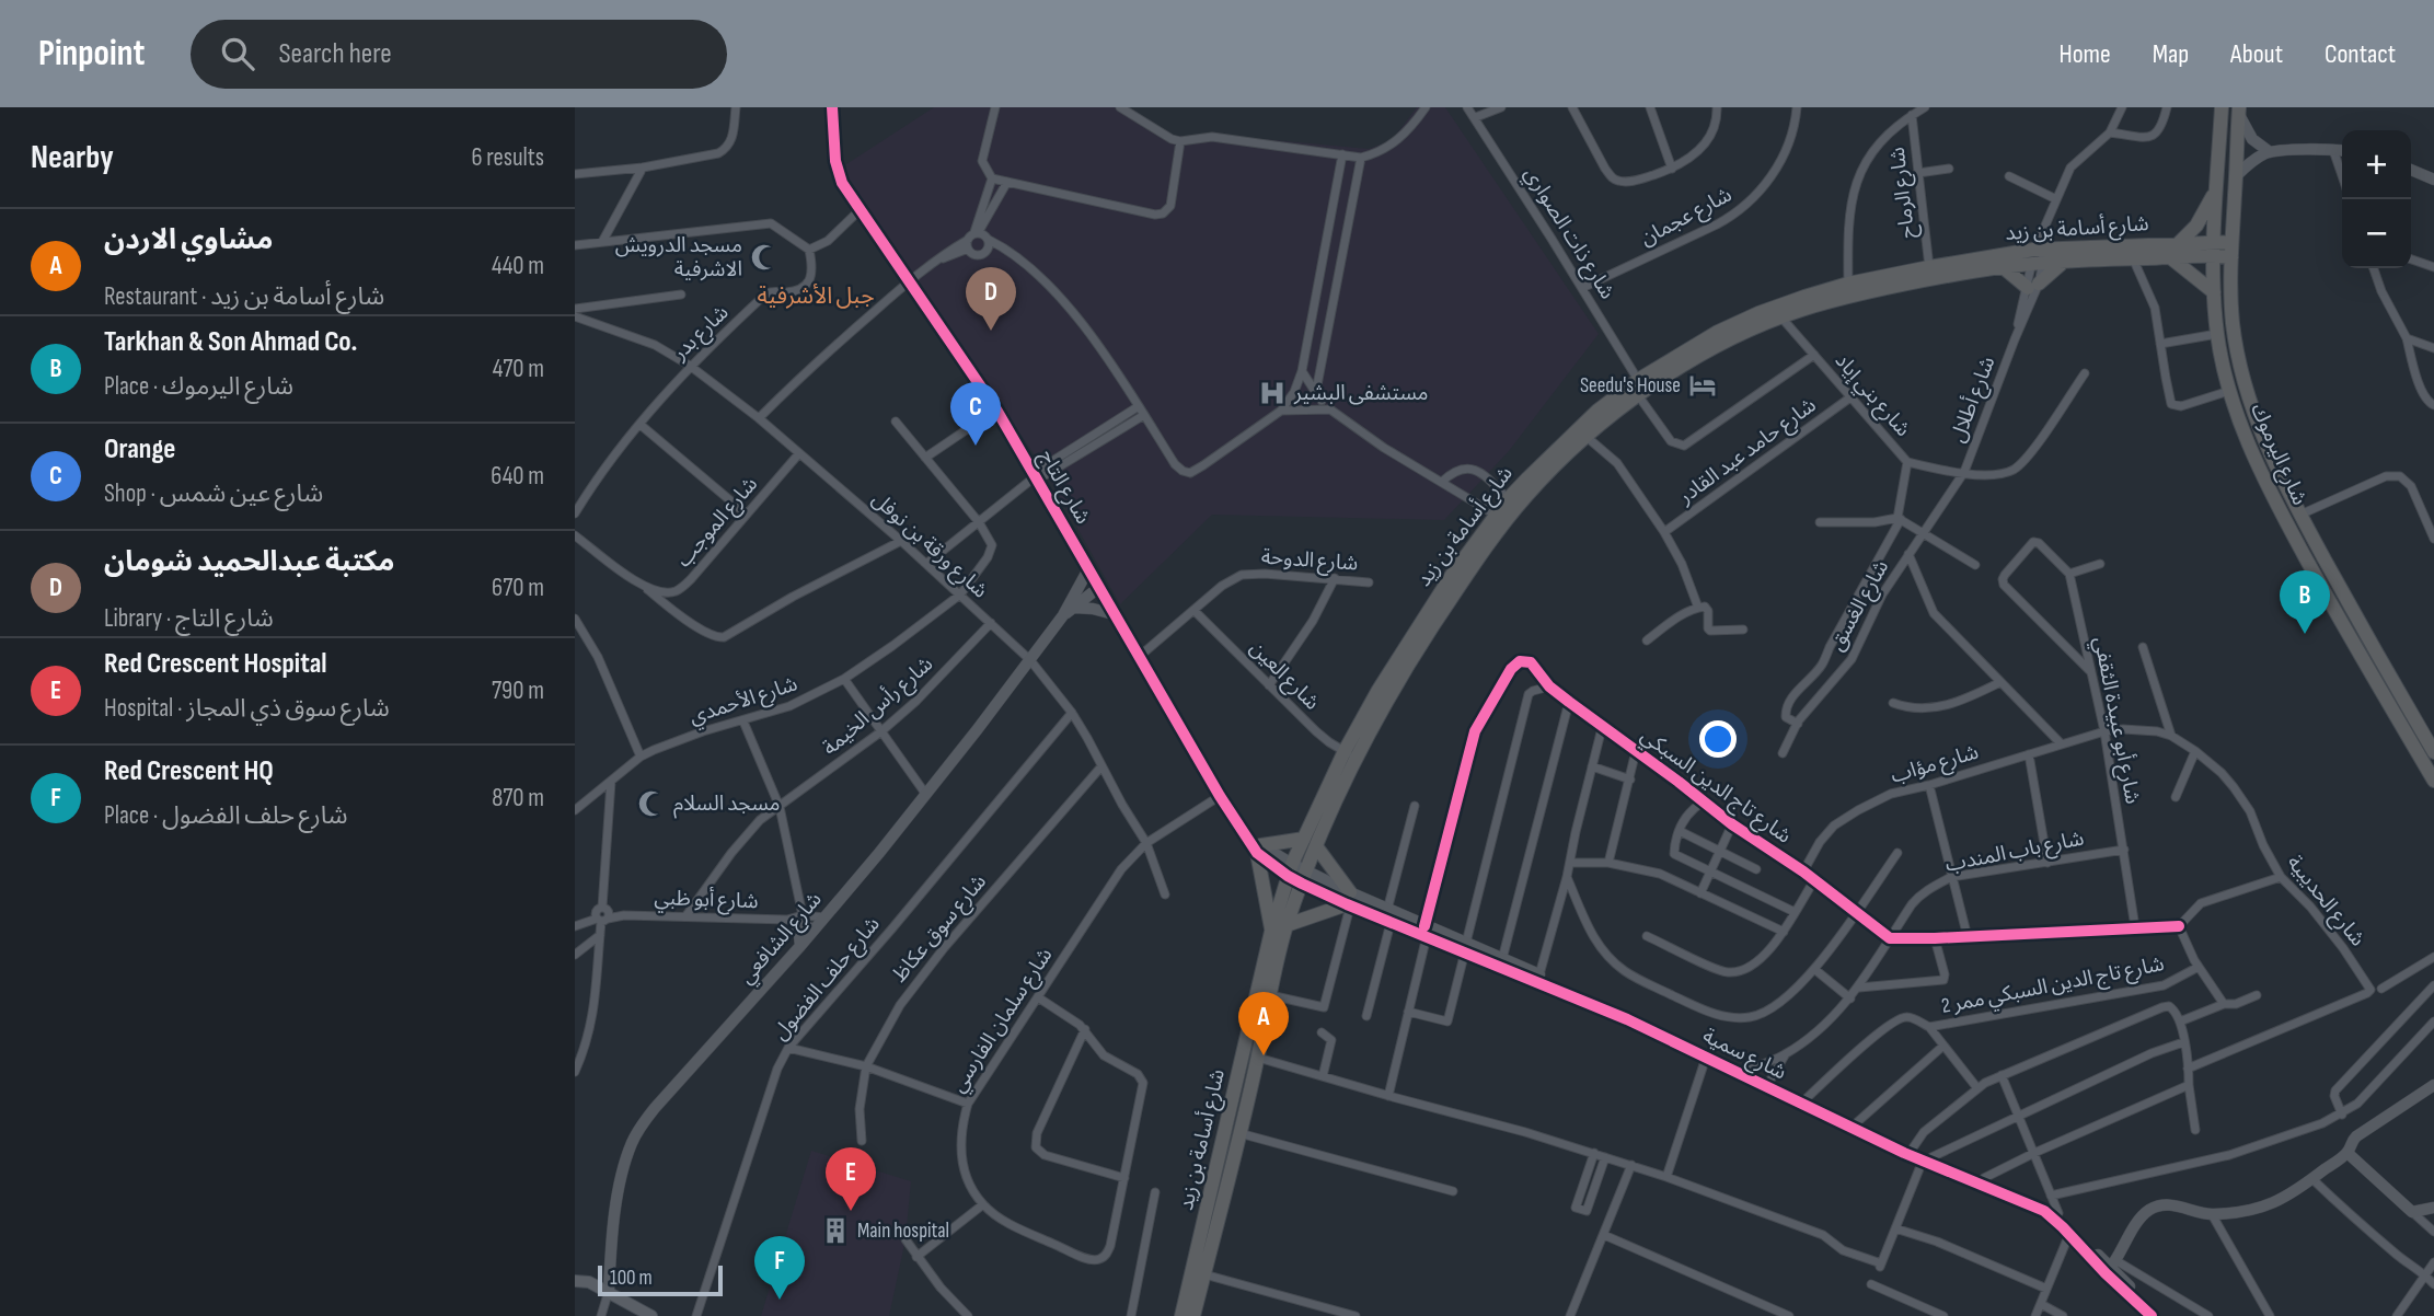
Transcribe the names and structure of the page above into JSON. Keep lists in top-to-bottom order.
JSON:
{
  "streets": {
    "highway": ["شارع أسامة بن زيد", "شارع اليرموك"],
    "street": [
      "شارع الرماح",
      "شارع عجمان",
      "شارع ذات الصواري",
      "شارع بدر",
      "شارع بني إياد",
      "شارع أطلال",
      "شارع حامد عبد القادر",
      "شارع التاج",
      "شارع الموجب",
      "شارع ورقة بن نوفل",
      "شارع الدوحة",
      "شارع الغسق",
      "شارع العين",
      "شارع الأحمدي",
      "شارع رأس الخيمة",
      "شارع أبو عبيدة الثقفي",
      "شارع مؤاب",
      "شارع تاج الدين السبكي",
      "شارع باب المندب",
      "شارع أبو ظبي",
      "شارع الحديبية",
      "شارع سوق عكاظ",
      "شارع الشافعي",
      "شارع حلف الفضول",
      "شارع تاج الدين السبكي ممر 2",
      "شارع سلمان الفارسي",
      "شارع سمية"
    ]
  },
  "crossings": [
    ["شارع الرماح", "شارع أسامة بن زيد"],
    ["شارع عجمان", "شارع ذات الصواري"],
    ["شارع أسامة بن زيد", "شارع ذات الصواري"],
    ["شارع أسامة بن زيد", "شارع بني إياد"],
    ["شارع أسامة بن زيد", "شارع أطلال"],
    ["شارع أسامة بن زيد", "شارع اليرموك"],
    ["شارع أسامة بن زيد", "شارع التاج"],
    ["شارع أسامة بن زيد", "شارع العين"],
    ["شارع أسامة بن زيد", "شارع سمية"],
    ["شارع بدر", "شارع ورقة بن نوفل"],
    ["شارع بني إياد", "شارع أطلال"],
    ["شارع بني إياد", "شارع حامد عبد القادر"],
    ["شارع بني إياد", "شارع الغسق"],
    ["شارع أطلال", "شارع الغسق"],
    ["شارع التاج", "شارع الدوحة"],
    ["شارع التاج", "شارع الشافعي"],
    ["شارع التاج", "شارع سلمان الفارسي"],
    ["شارع التاج", "شارع سمية"],
    ["شارع الموجب", "شارع ورقة بن نوفل"],
    ["شارع ورقة بن نوفل", "شارع الأحمدي"],
    ["شارع ورقة بن نوفل", "شارع رأس الخيمة"],
    ["شارع ورقة بن نوفل", "شارع سوق عكاظ"],
    ["شارع ورقة بن نوفل", "شارع الشافعي"],
    ["شارع ورقة بن نوفل", "شارع حلف الفضول"],
    ["شارع ورقة بن نوفل", "شارع سلمان الفارسي"],
    ["شارع الدوحة", "شارع العين"],
    ["شارع رأس الخيمة", "شارع أبو ظبي"],
    ["شارع أبو عبيدة الثقفي", "شارع مؤاب"],
    ["شارع أبو عبيدة الثقفي", "شارع باب المندب"],
    ["شارع أبو عبيدة الثقفي", "شارع الحديبية"],
    ["شارع مؤاب", "شارع تاج الدين السبكي"],
    ["شارع مؤاب", "شارع الحديبية"],
    ["شارع تاج الدين السبكي", "شارع باب المندب"],
    ["شارع تاج الدين السبكي", "شارع سمية"],
    ["شارع أبو ظبي", "شارع الشافعي"],
    ["شارع تاج الدين السبكي ممر 2", "شارع سمية"]
  ],
  "districts": ["جبل الأشرفية"],
  "places": {
    "mosque": ["مسجد الدرويش الاشرفية", "مسجد السلام"],
    "hotel": ["Seedu's House"],
    "hospital": ["مستشفى البشير"],
    "building": ["Main hospital"]
  },
  "scale_bar": "100 m",
  "page": {
    "header": "Pinpoint",
    "search": "Search here",
    "nav": [
      "Home",
      "Map",
      "About",
      "Contact"
    ],
    "heading": ["Nearby", "6 results"],
    "map_buttons": ["+", "−"],
    "list": [
      {
        "mark": "A",
        "name": "مشاوي الاردن",
        "note": "Restaurant · شارع أسامة بن زيد",
        "value": "440 m"
      },
      {
        "mark": "B",
        "name": "Tarkhan & Son Ahmad Co.",
        "note": "Place · شارع اليرموك",
        "value": "470 m"
      },
      {
        "mark": "C",
        "name": "Orange",
        "note": "Shop · شارع عين شمس",
        "value": "640 m"
      },
      {
        "mark": "D",
        "name": "مكتبة عبدالحميد شومان",
        "note": "Library · شارع التاج",
        "value": "670 m"
      },
      {
        "mark": "E",
        "name": "Red Crescent Hospital",
        "note": "Hospital · شارع سوق ذي المجاز",
        "value": "790 m"
      },
      {
        "mark": "F",
        "name": "Red Crescent HQ",
        "note": "Place · شارع حلف الفضول",
        "value": "870 m"
      }
    ],
    "pins": [
      "D",
      "C",
      "B",
      "A",
      "E",
      "F"
    ],
    "scale": "100 m"
  }
}
